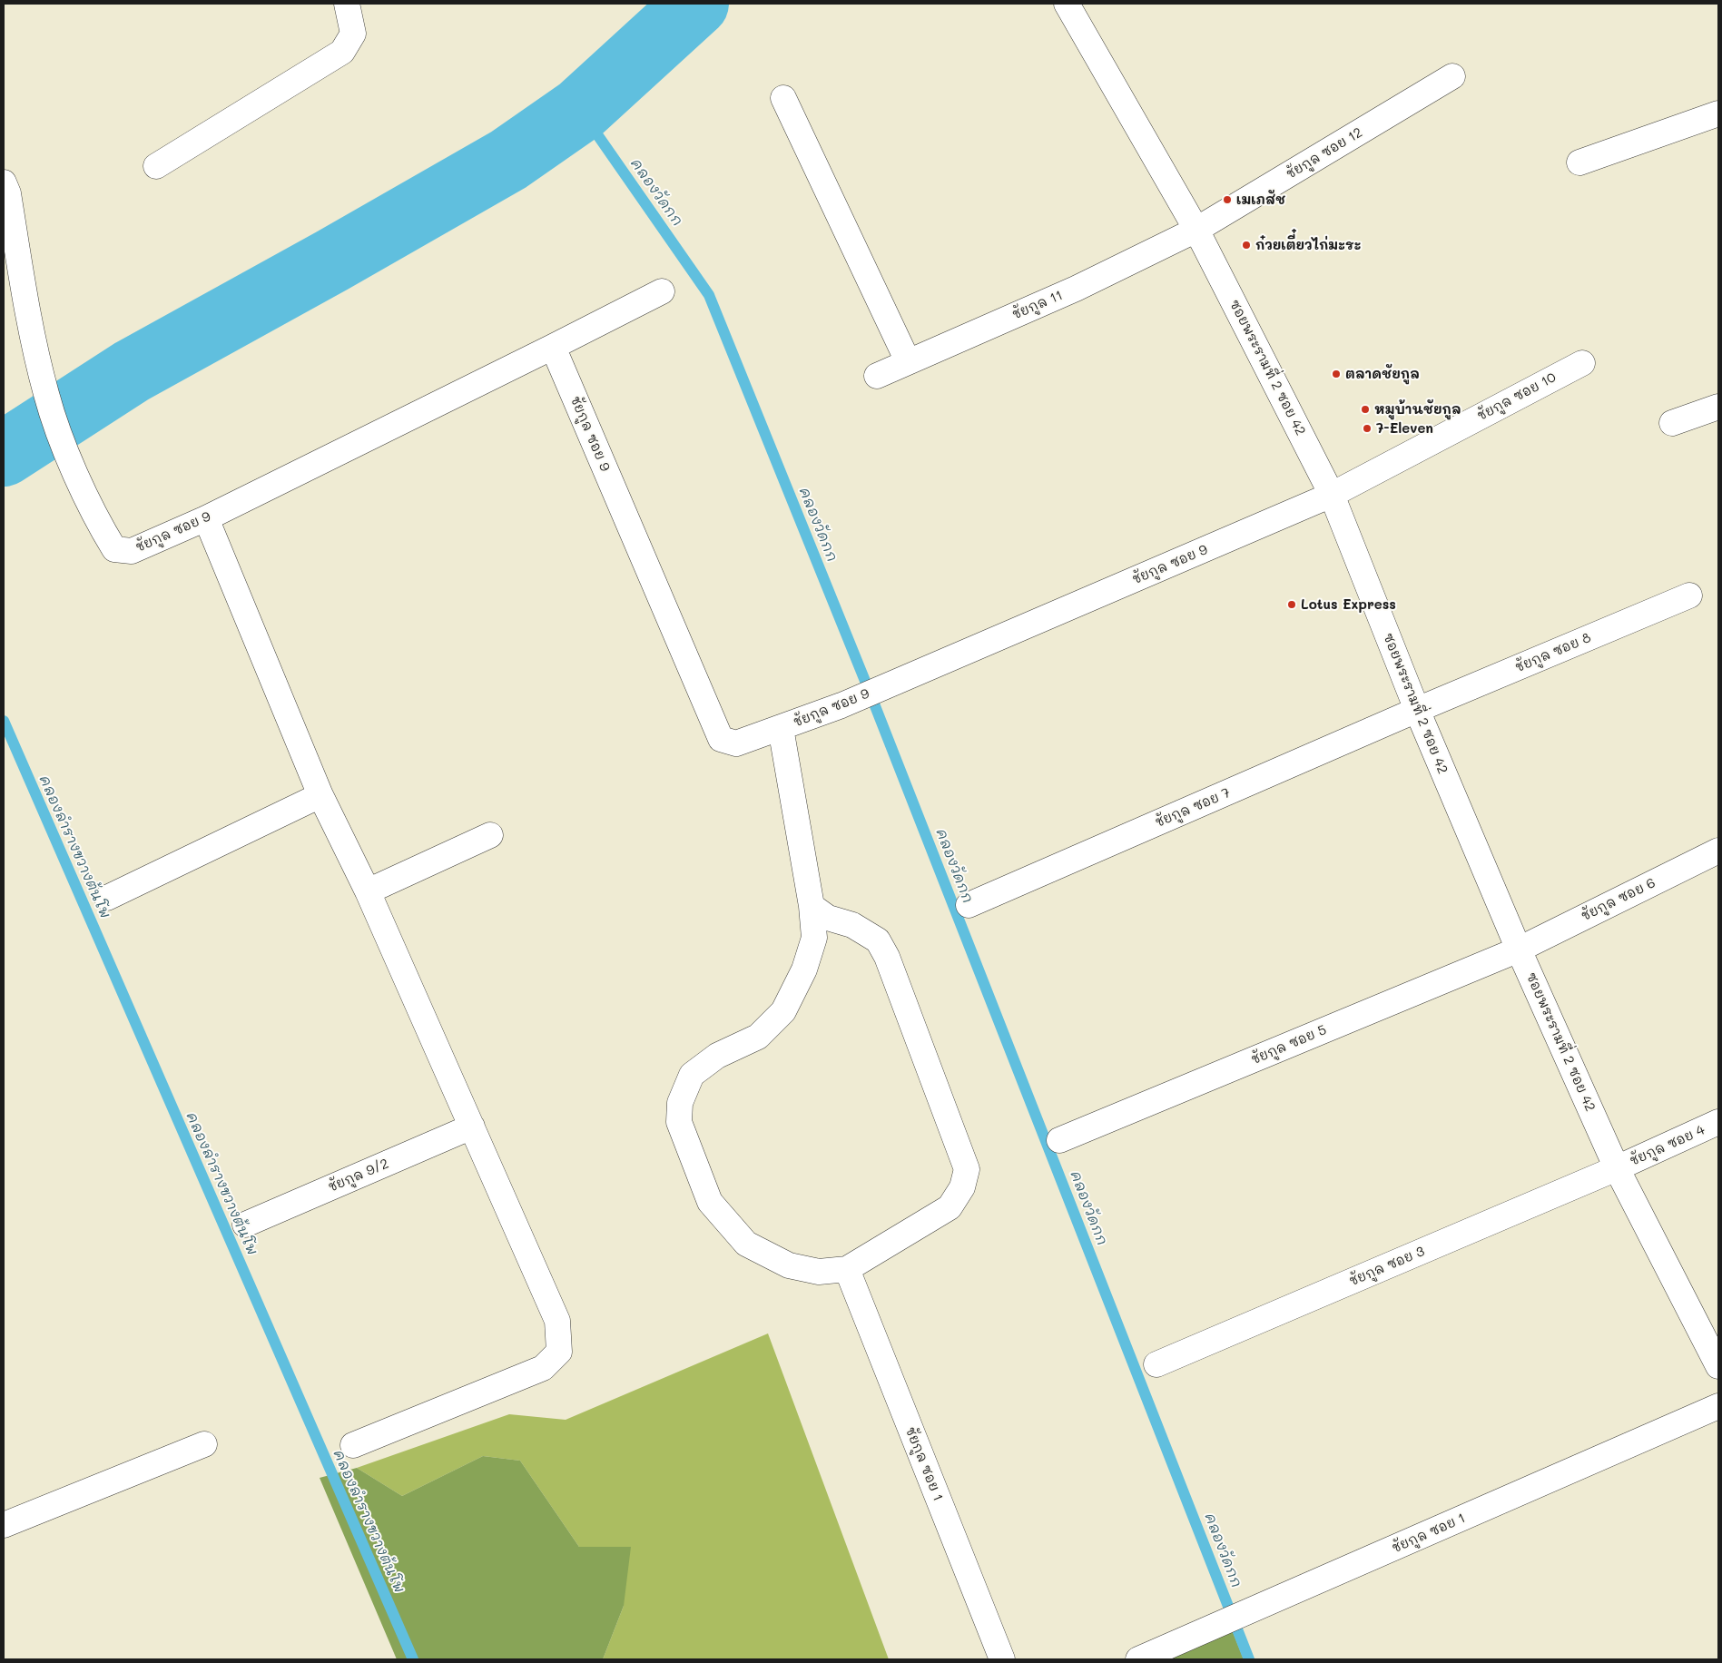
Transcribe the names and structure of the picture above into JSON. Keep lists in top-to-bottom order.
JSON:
{
  "streets": {
    "street": [
      "ชัยกูล ซอย 12",
      "ชัยกูล 11",
      "ซอยพระรามที่ 2 ซอย 42",
      "ชัยกูล ซอย 10",
      "ชัยกูล ซอย 9",
      "ชัยกูล ซอย 8",
      "ชัยกูล ซอย 7",
      "ชัยกูล ซอย 6",
      "ชัยกูล ซอย 5",
      "ชัยกูล ซอย 4",
      "ชัยกูล 9/2",
      "ชัยกูล ซอย 3",
      "ชัยกูล ซอย 1"
    ]
  },
  "crossings": [
    ["ชัยกูล ซอย 12", "ชัยกูล 11"],
    ["ชัยกูล ซอย 12", "ซอยพระรามที่ 2 ซอย 42"],
    ["ชัยกูล 11", "ซอยพระรามที่ 2 ซอย 42"],
    ["ซอยพระรามที่ 2 ซอย 42", "ชัยกูล ซอย 10"],
    ["ซอยพระรามที่ 2 ซอย 42", "ชัยกูล ซอย 9"],
    ["ซอยพระรามที่ 2 ซอย 42", "ชัยกูล ซอย 8"],
    ["ซอยพระรามที่ 2 ซอย 42", "ชัยกูล ซอย 7"],
    ["ซอยพระรามที่ 2 ซอย 42", "ชัยกูล ซอย 6"],
    ["ซอยพระรามที่ 2 ซอย 42", "ชัยกูล ซอย 5"],
    ["ซอยพระรามที่ 2 ซอย 42", "ชัยกูล ซอย 4"],
    ["ซอยพระรามที่ 2 ซอย 42", "ชัยกูล ซอย 3"],
    ["ชัยกูล ซอย 10", "ชัยกูล ซอย 9"],
    ["ชัยกูล ซอย 8", "ชัยกูล ซอย 7"],
    ["ชัยกูล ซอย 6", "ชัยกูล ซอย 5"],
    ["ชัยกูล ซอย 4", "ชัยกูล ซอย 3"]
  ],
  "water": ["คลองวัดกก", "คลองลำรางขวางต้นโพ"],
  "places": [
    "เมเภสัช",
    "ก๋วยเตี๋ยวไก่มะระ",
    "ตลาดชัยกูล",
    "หมูบ้านชัยกูล",
    "7-Eleven",
    "Lotus Express"
  ]
}
